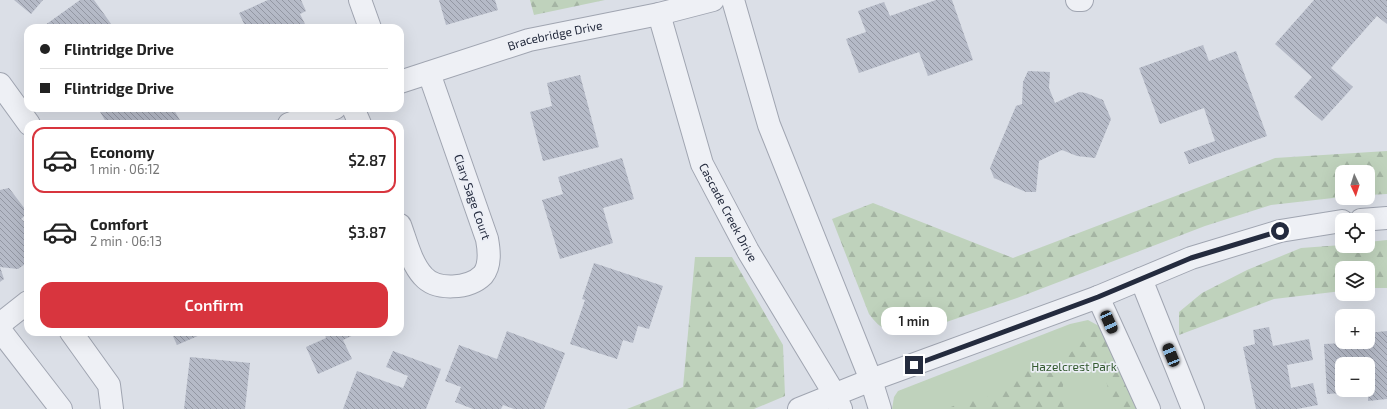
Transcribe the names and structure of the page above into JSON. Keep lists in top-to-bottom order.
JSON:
{
  "streets": {
    "street": ["Bracebridge Drive", "Clary Sage Court", "Cascade Creek Drive"]
  },
  "crossings": [
    ["Bracebridge Drive", "Clary Sage Court"],
    ["Bracebridge Drive", "Cascade Creek Drive"]
  ],
  "parks": ["Hazelcrest Park"],
  "north": "bottom",
  "page": {
    "banner": ["Flintridge Drive", "Flintridge Drive"],
    "list": [
      {
        "name": "Economy",
        "note": "1 min · 06:12",
        "value": "$2.87"
      },
      {
        "name": "Comfort",
        "note": "2 min · 06:13",
        "value": "$3.87"
      }
    ],
    "map_buttons": ["+", "−"],
    "buttons": "Confirm",
    "bubble": "1 min"
  }
}
